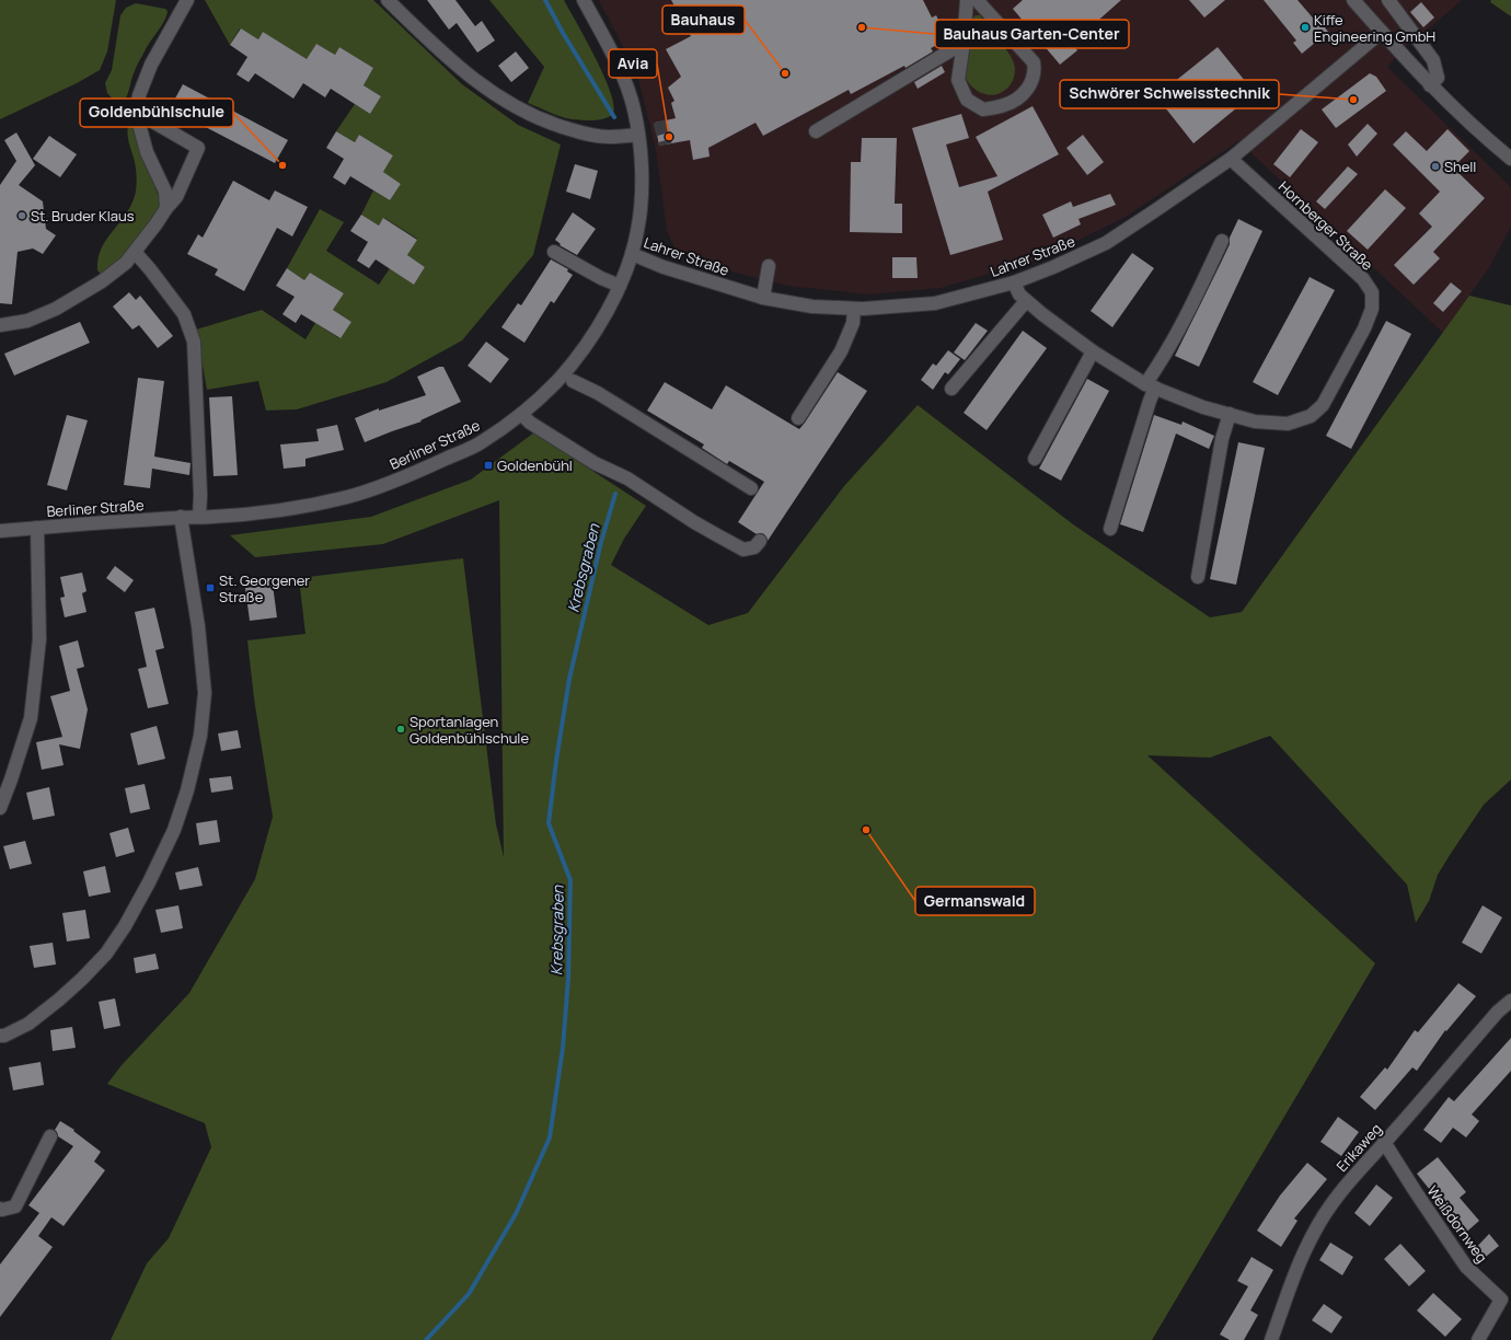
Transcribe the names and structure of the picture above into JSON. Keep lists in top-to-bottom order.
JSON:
{
  "streets": {
    "street": [
      "Hornberger Straße",
      "Lahrer Straße",
      "Berliner Straße",
      "Erikaweg",
      "Weißdornweg"
    ]
  },
  "crossings": [
    ["Hornberger Straße", "Lahrer Straße"],
    ["Lahrer Straße", "Berliner Straße"],
    ["Erikaweg", "Weißdornweg"]
  ],
  "water": ["Krebsgraben"],
  "places": {
    "other": [
      "Bauhaus Garten-Center",
      "Kiffe Engineering GmbH",
      "Bauhaus",
      "Schwörer Schweisstechnik",
      "Avia",
      "Goldenbühlschule",
      "Shell",
      "St. Bruder Klaus",
      "Sportanlagen Goldenbühlschule",
      "Germanswald"
    ],
    "transit": ["Goldenbühl", "St. Georgener Straße"]
  }
}
